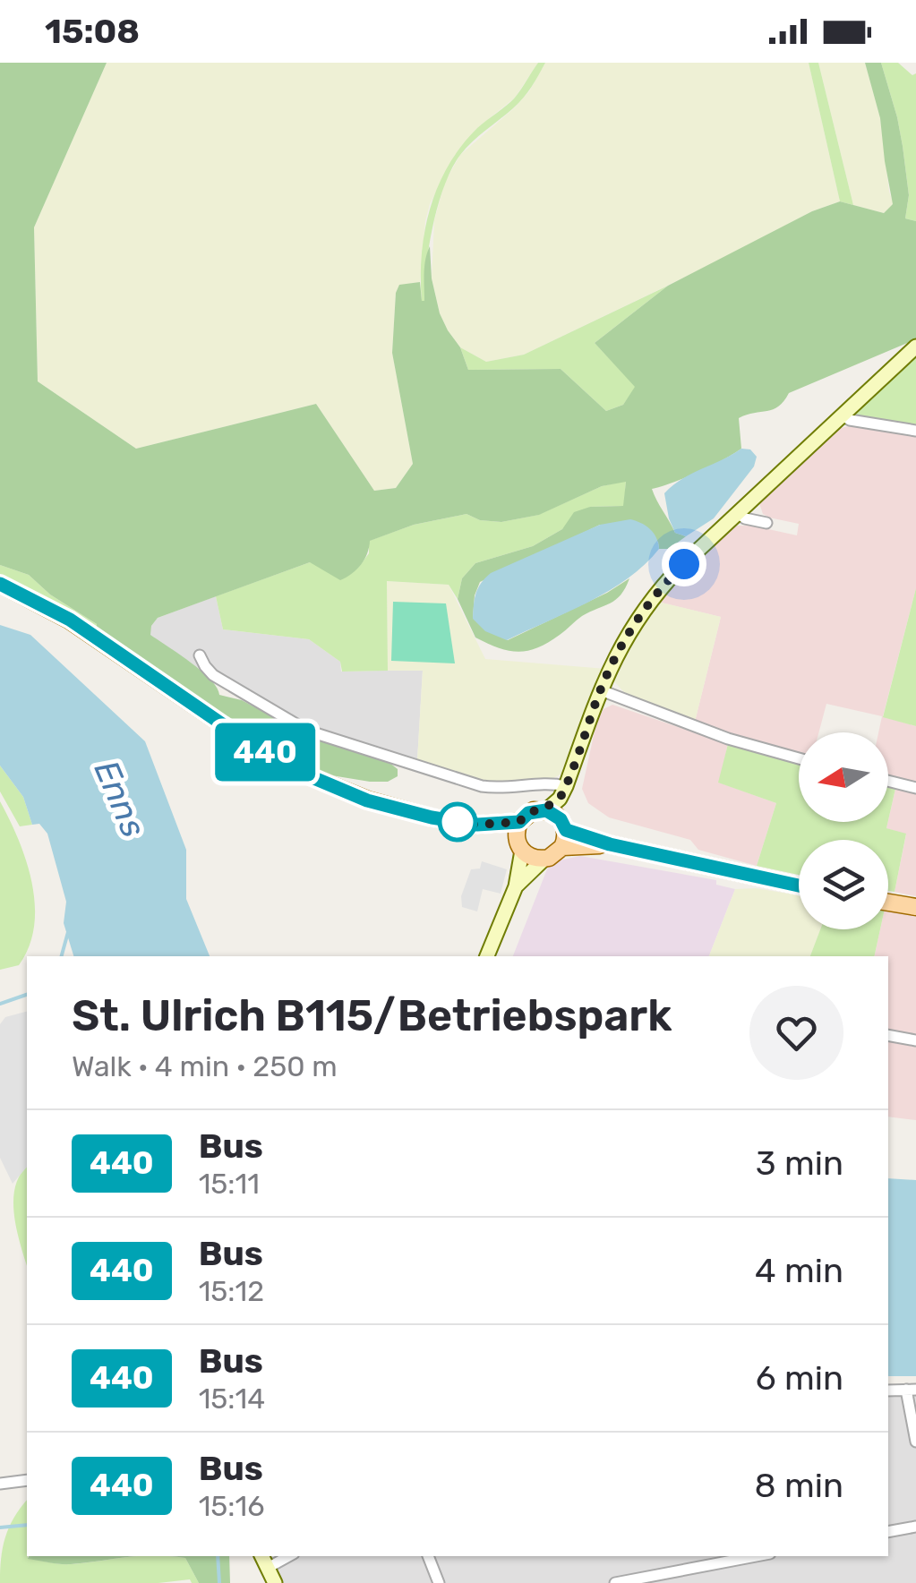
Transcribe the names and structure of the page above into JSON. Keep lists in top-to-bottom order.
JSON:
{
  "water": ["Enns"],
  "lines": ["bus line 440"],
  "north": "left",
  "page": {
    "status": "15:08",
    "on_map": "440",
    "heading": ["St. Ulrich B115/Betriebspark", "Walk · 4 min · 250 m"],
    "list": [
      {
        "mark": "440",
        "name": "Bus",
        "note": "15:11",
        "value": "3 min"
      },
      {
        "mark": "440",
        "name": "Bus",
        "note": "15:12",
        "value": "4 min"
      },
      {
        "mark": "440",
        "name": "Bus",
        "note": "15:14",
        "value": "6 min"
      },
      {
        "mark": "440",
        "name": "Bus",
        "note": "15:16",
        "value": "8 min"
      }
    ]
  }
}
